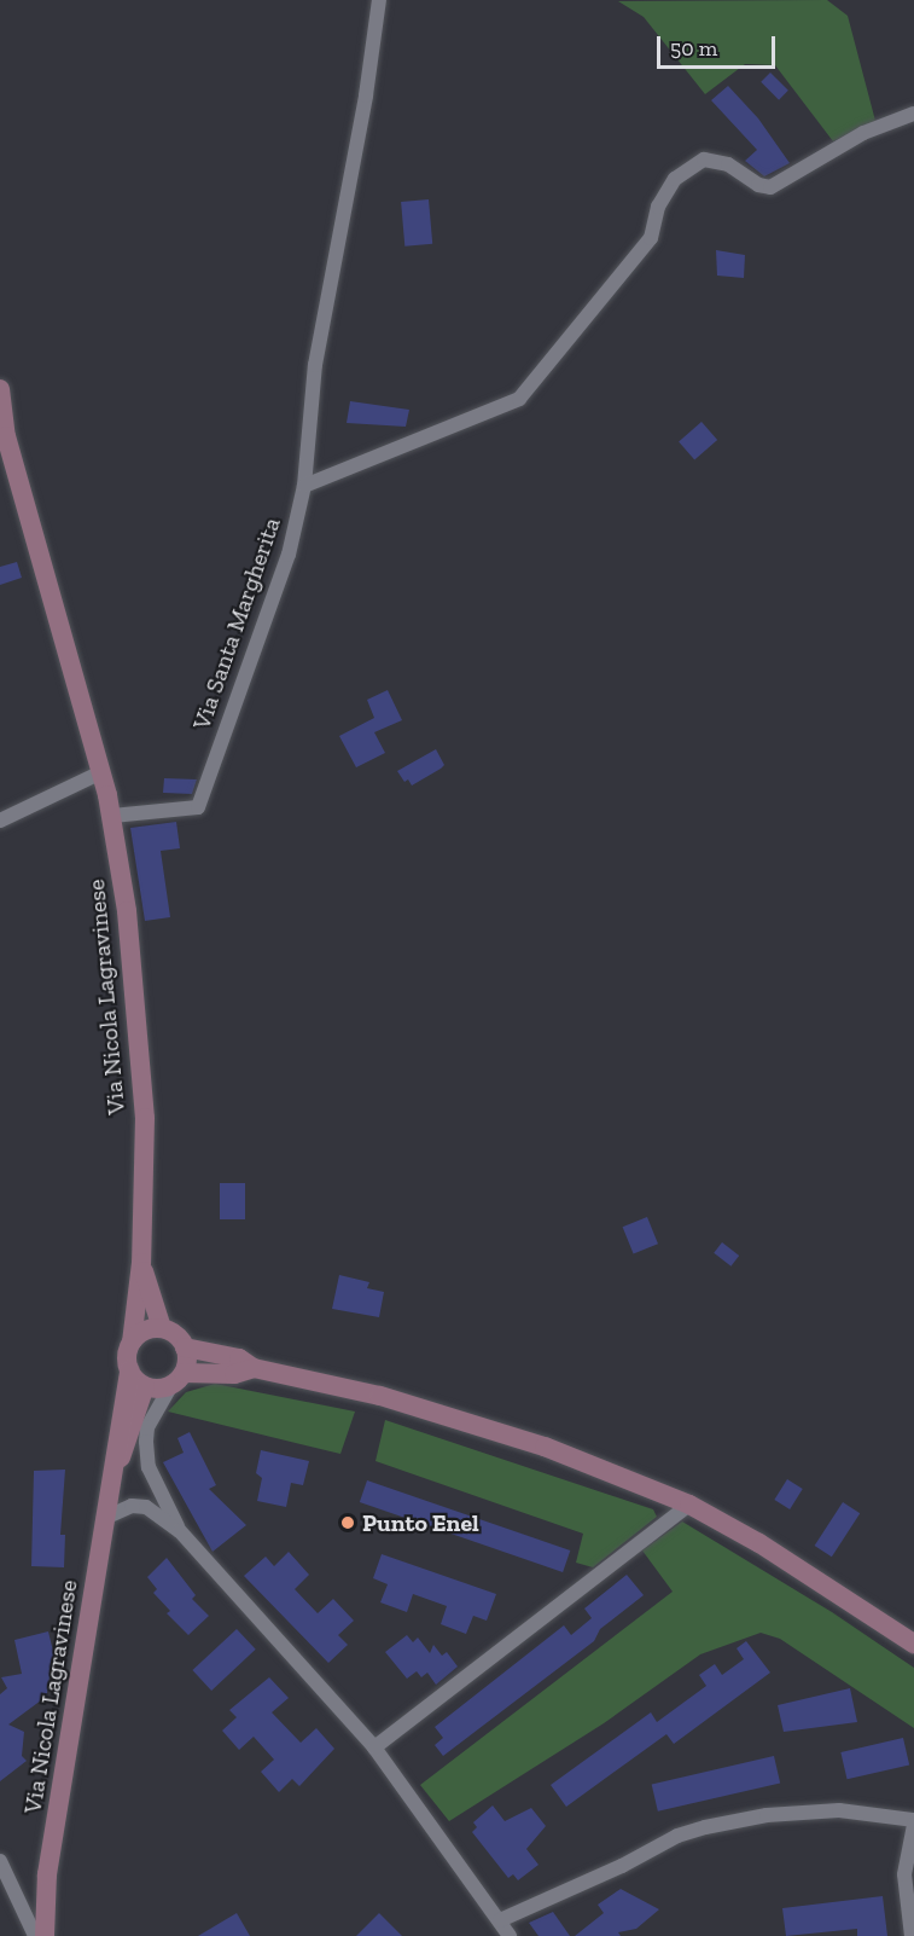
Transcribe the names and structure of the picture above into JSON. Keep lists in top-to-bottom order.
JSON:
{
  "streets": {
    "street": ["Via Santa Margherita", "Via Nicola Lagravinese"]
  },
  "crossings": [
    ["Via Santa Margherita", "Via Nicola Lagravinese"]
  ],
  "places": ["Punto Enel"],
  "scale_bar": "50 m"
}
